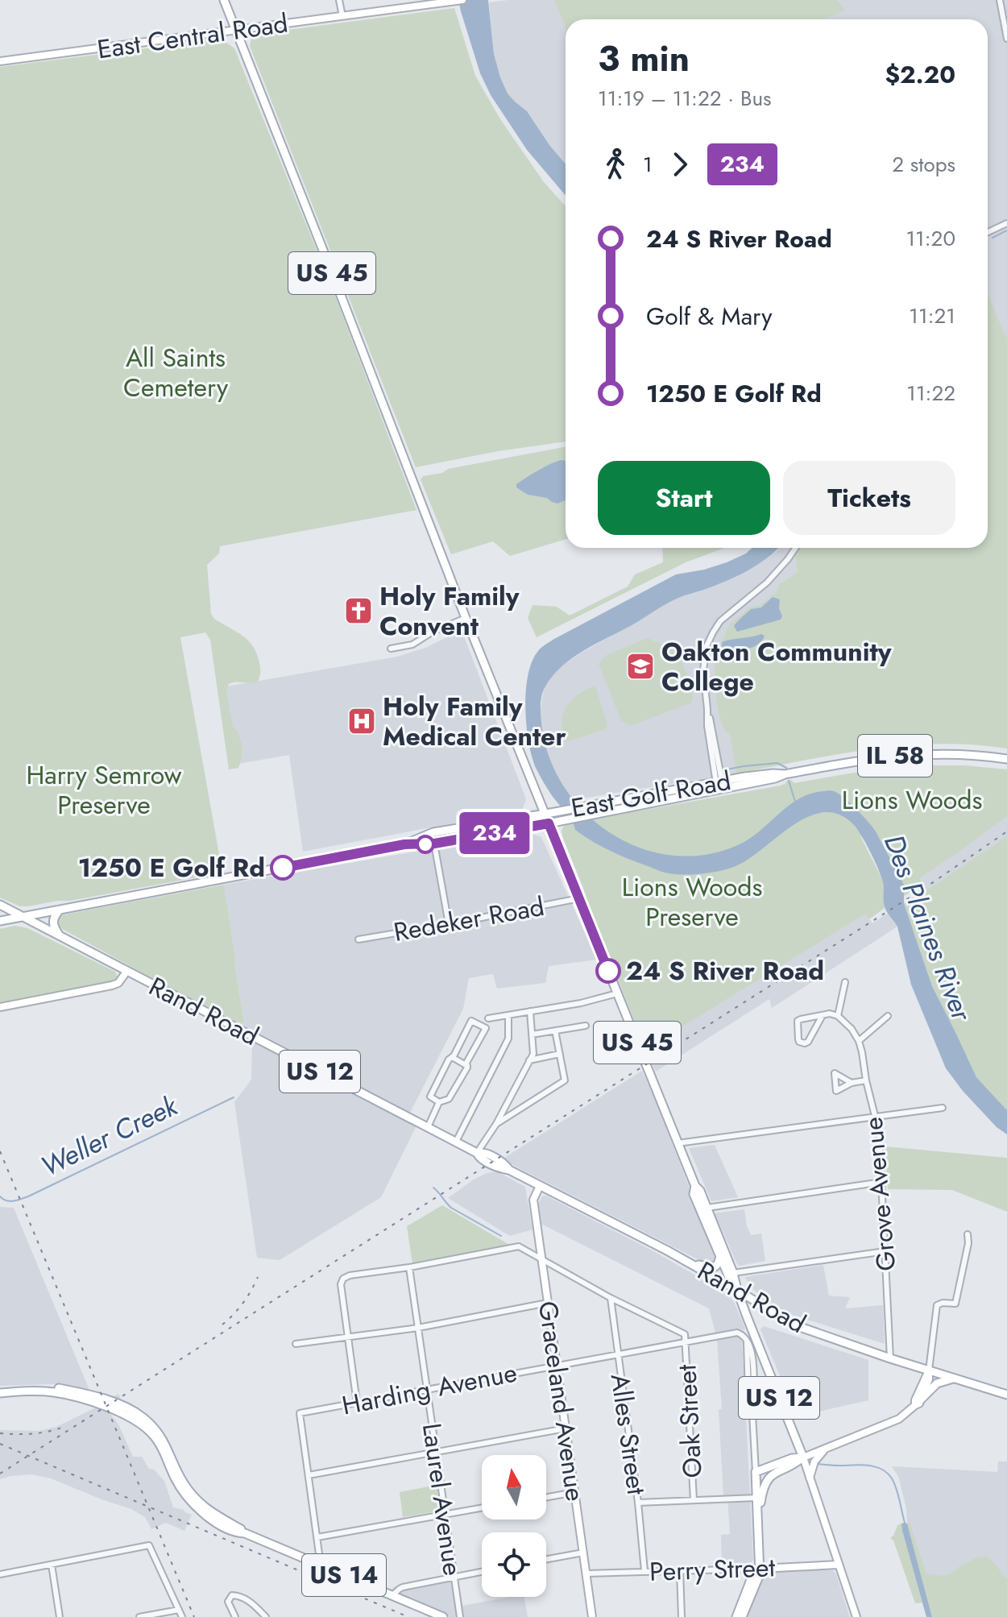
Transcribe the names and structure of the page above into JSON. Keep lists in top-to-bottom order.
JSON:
{
  "streets": {
    "main road": [
      "East Central Road",
      "US 45",
      "IL 58",
      "East Golf Road",
      "Rand Road",
      "US 12",
      "Graceland Avenue",
      "Perry Street",
      "US 14"
    ],
    "street": [
      "Redeker Road",
      "Grove Avenue",
      "Harding Avenue",
      "Oak Street",
      "Alles Street",
      "Laurel Avenue"
    ]
  },
  "crossings": [
    ["East Central Road", "US 45"],
    ["US 45", "East Golf Road"],
    ["US 45", "Redeker Road"],
    ["US 45", "Rand Road"],
    ["US 45", "US 12"],
    ["East Golf Road", "Rand Road"],
    ["Rand Road", "US 12"],
    ["Rand Road", "Grove Avenue"],
    ["Rand Road", "Graceland Avenue"],
    ["Harding Avenue", "Graceland Avenue"],
    ["Harding Avenue", "Oak Street"],
    ["Harding Avenue", "Alles Street"],
    ["Harding Avenue", "Laurel Avenue"],
    ["Graceland Avenue", "Perry Street"],
    ["Alles Street", "Perry Street"]
  ],
  "water": ["Des Plaines River", "Weller Creek"],
  "parks": [
    "All Saints Cemetery",
    "Harry Semrow Preserve",
    "Lions Woods",
    "Lions Woods Preserve"
  ],
  "places": {
    "church": ["Holy Family Convent"],
    "school or university": ["Oakton Community College"],
    "hospital": ["Holy Family Medical Center"],
    "other": ["1250 E Golf Rd", "24 S River Road"]
  },
  "lines": ["bus line 234"],
  "north": "top",
  "page": {
    "on_map": "234",
    "heading": ["3 min", "11:19 – 11:22 · Bus", "$2.20"],
    "legs": ["1", "234", "2 stops"],
    "list": [
      {
        "name": "24 S River Road",
        "value": "11:20"
      },
      {
        "name": "Golf & Mary",
        "value": "11:21"
      },
      {
        "name": "1250 E Golf Rd",
        "value": "11:22"
      }
    ],
    "buttons": ["Start", "Tickets"]
  }
}
